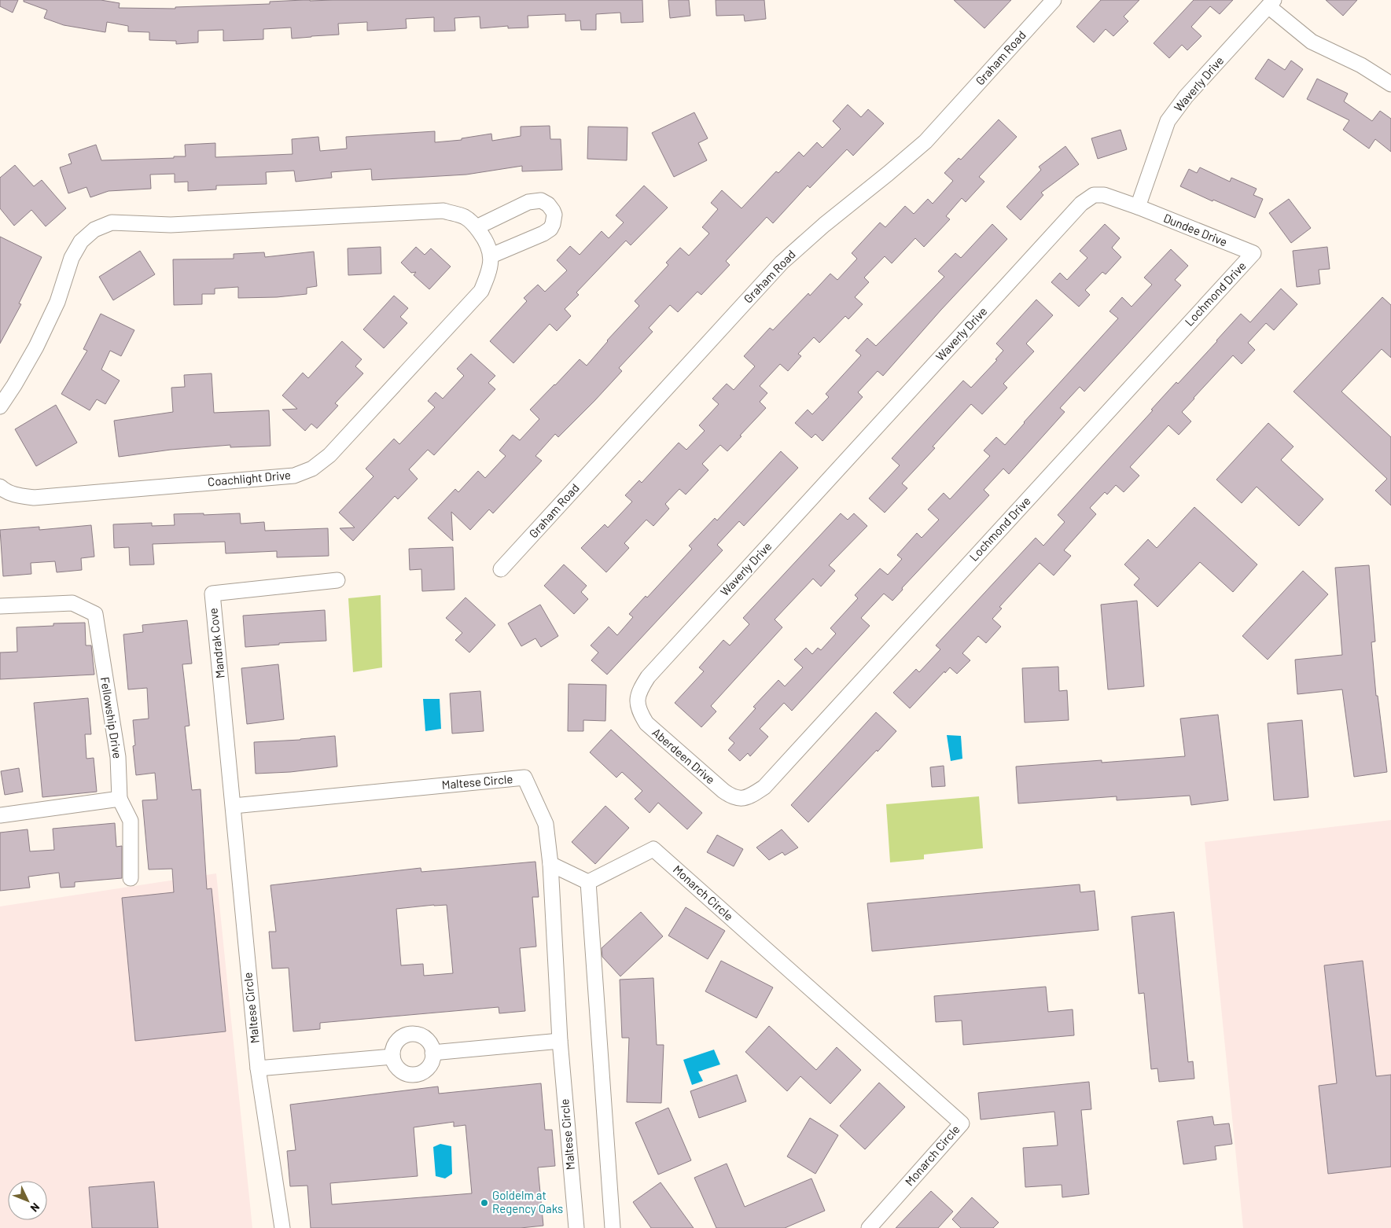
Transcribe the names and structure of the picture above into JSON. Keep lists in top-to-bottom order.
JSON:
{
  "streets": {
    "street": [
      "Graham Road",
      "Waverly Drive",
      "Dundee Drive",
      "Lochmond Drive",
      "Coachlight Drive",
      "Mandrak Cove",
      "Fellowship Drive",
      "Aberdeen Drive",
      "Maltese Circle",
      "Monarch Circle"
    ]
  },
  "crossings": [
    ["Waverly Drive", "Dundee Drive"],
    ["Waverly Drive", "Aberdeen Drive"],
    ["Dundee Drive", "Lochmond Drive"],
    ["Lochmond Drive", "Aberdeen Drive"],
    ["Mandrak Cove", "Maltese Circle"]
  ],
  "places": ["Goldelm at Regency Oaks"],
  "north": "bottom right"
}
